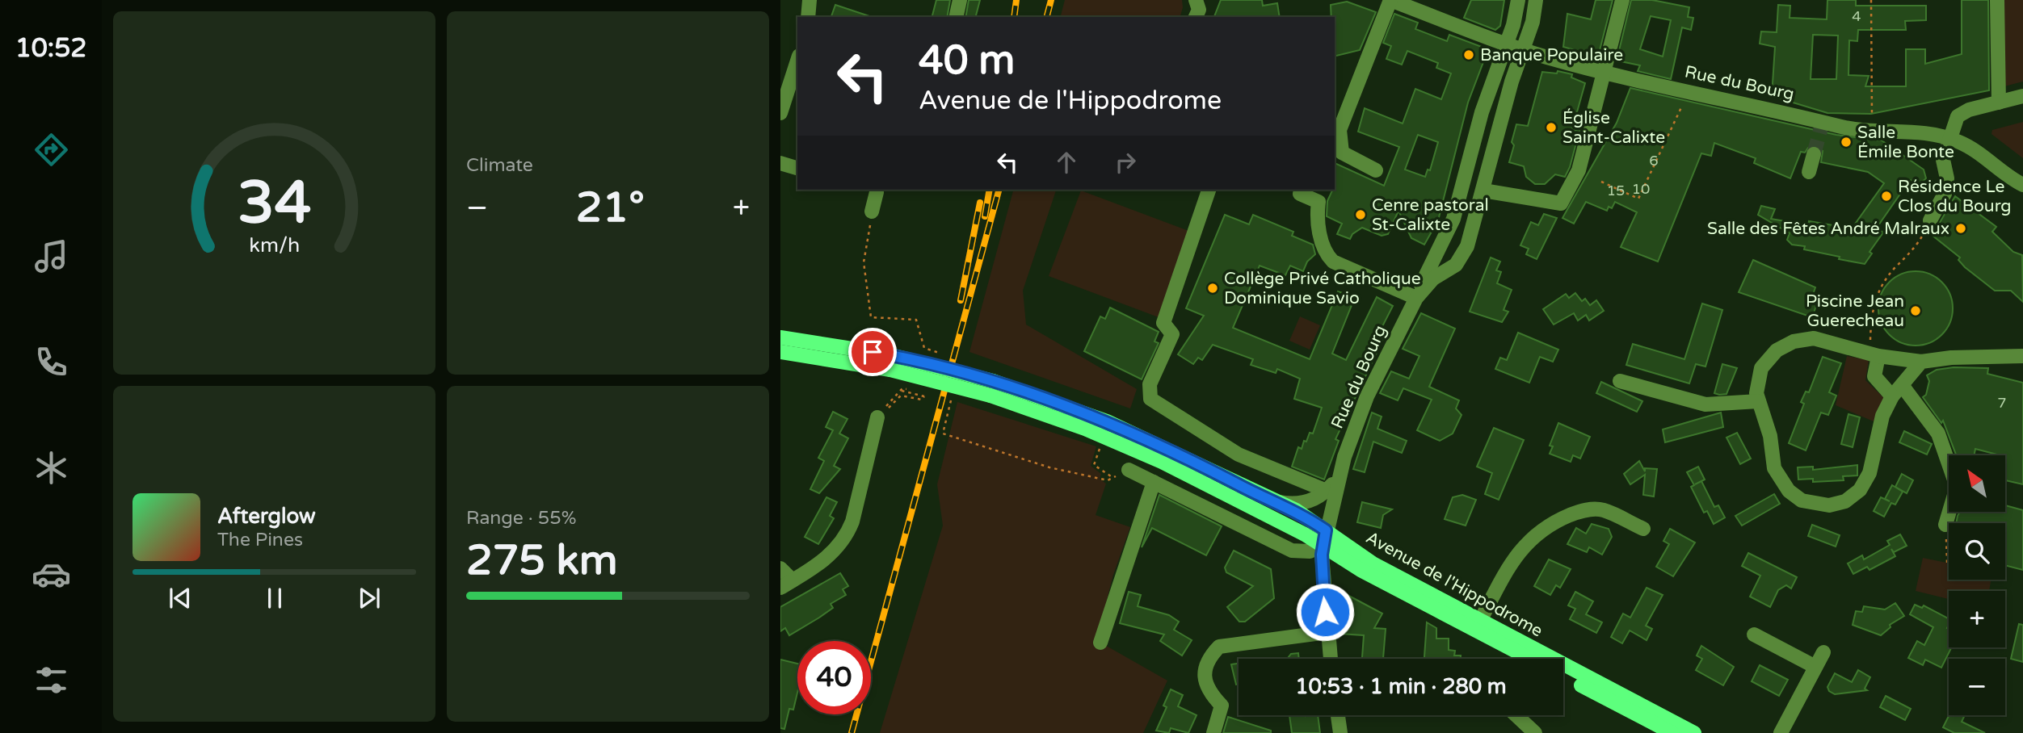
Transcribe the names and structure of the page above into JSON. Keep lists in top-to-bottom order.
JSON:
{
  "streets": {
    "main road": ["Avenue de l'Hippodrome"],
    "street": ["Rue du Bourg"]
  },
  "crossings": [
    ["Rue du Bourg", "Avenue de l'Hippodrome"]
  ],
  "places": [
    "Banque Populaire",
    "Église Saint-Calixte",
    "Salle Émile Bonte",
    "Résidence Le Clos du Bourg",
    "Cenre pastoral St-Calixte",
    "Salle des Fêtes André Malraux",
    "Collège Privé Catholique Dominique Savio",
    "Piscine Jean Guerecheau"
  ],
  "house_numbers": [
    "4",
    "6",
    "10",
    "15",
    "7"
  ],
  "north": "top left",
  "page": {
    "tabs": "10:52",
    "tile": [
      "Climate",
      ["Range · 55%", "275 km"]
    ],
    "turn": ["40 m", "Avenue de l'Hippodrome"],
    "heat": ["−", "21°", "+"],
    "map_buttons": ["+", "−"],
    "song": ["Afterglow", "The Pines"],
    "limit": "40",
    "trip": "10:53 · 1 min · 280 m",
    "gauge": ["34", "km/h"]
  }
}
